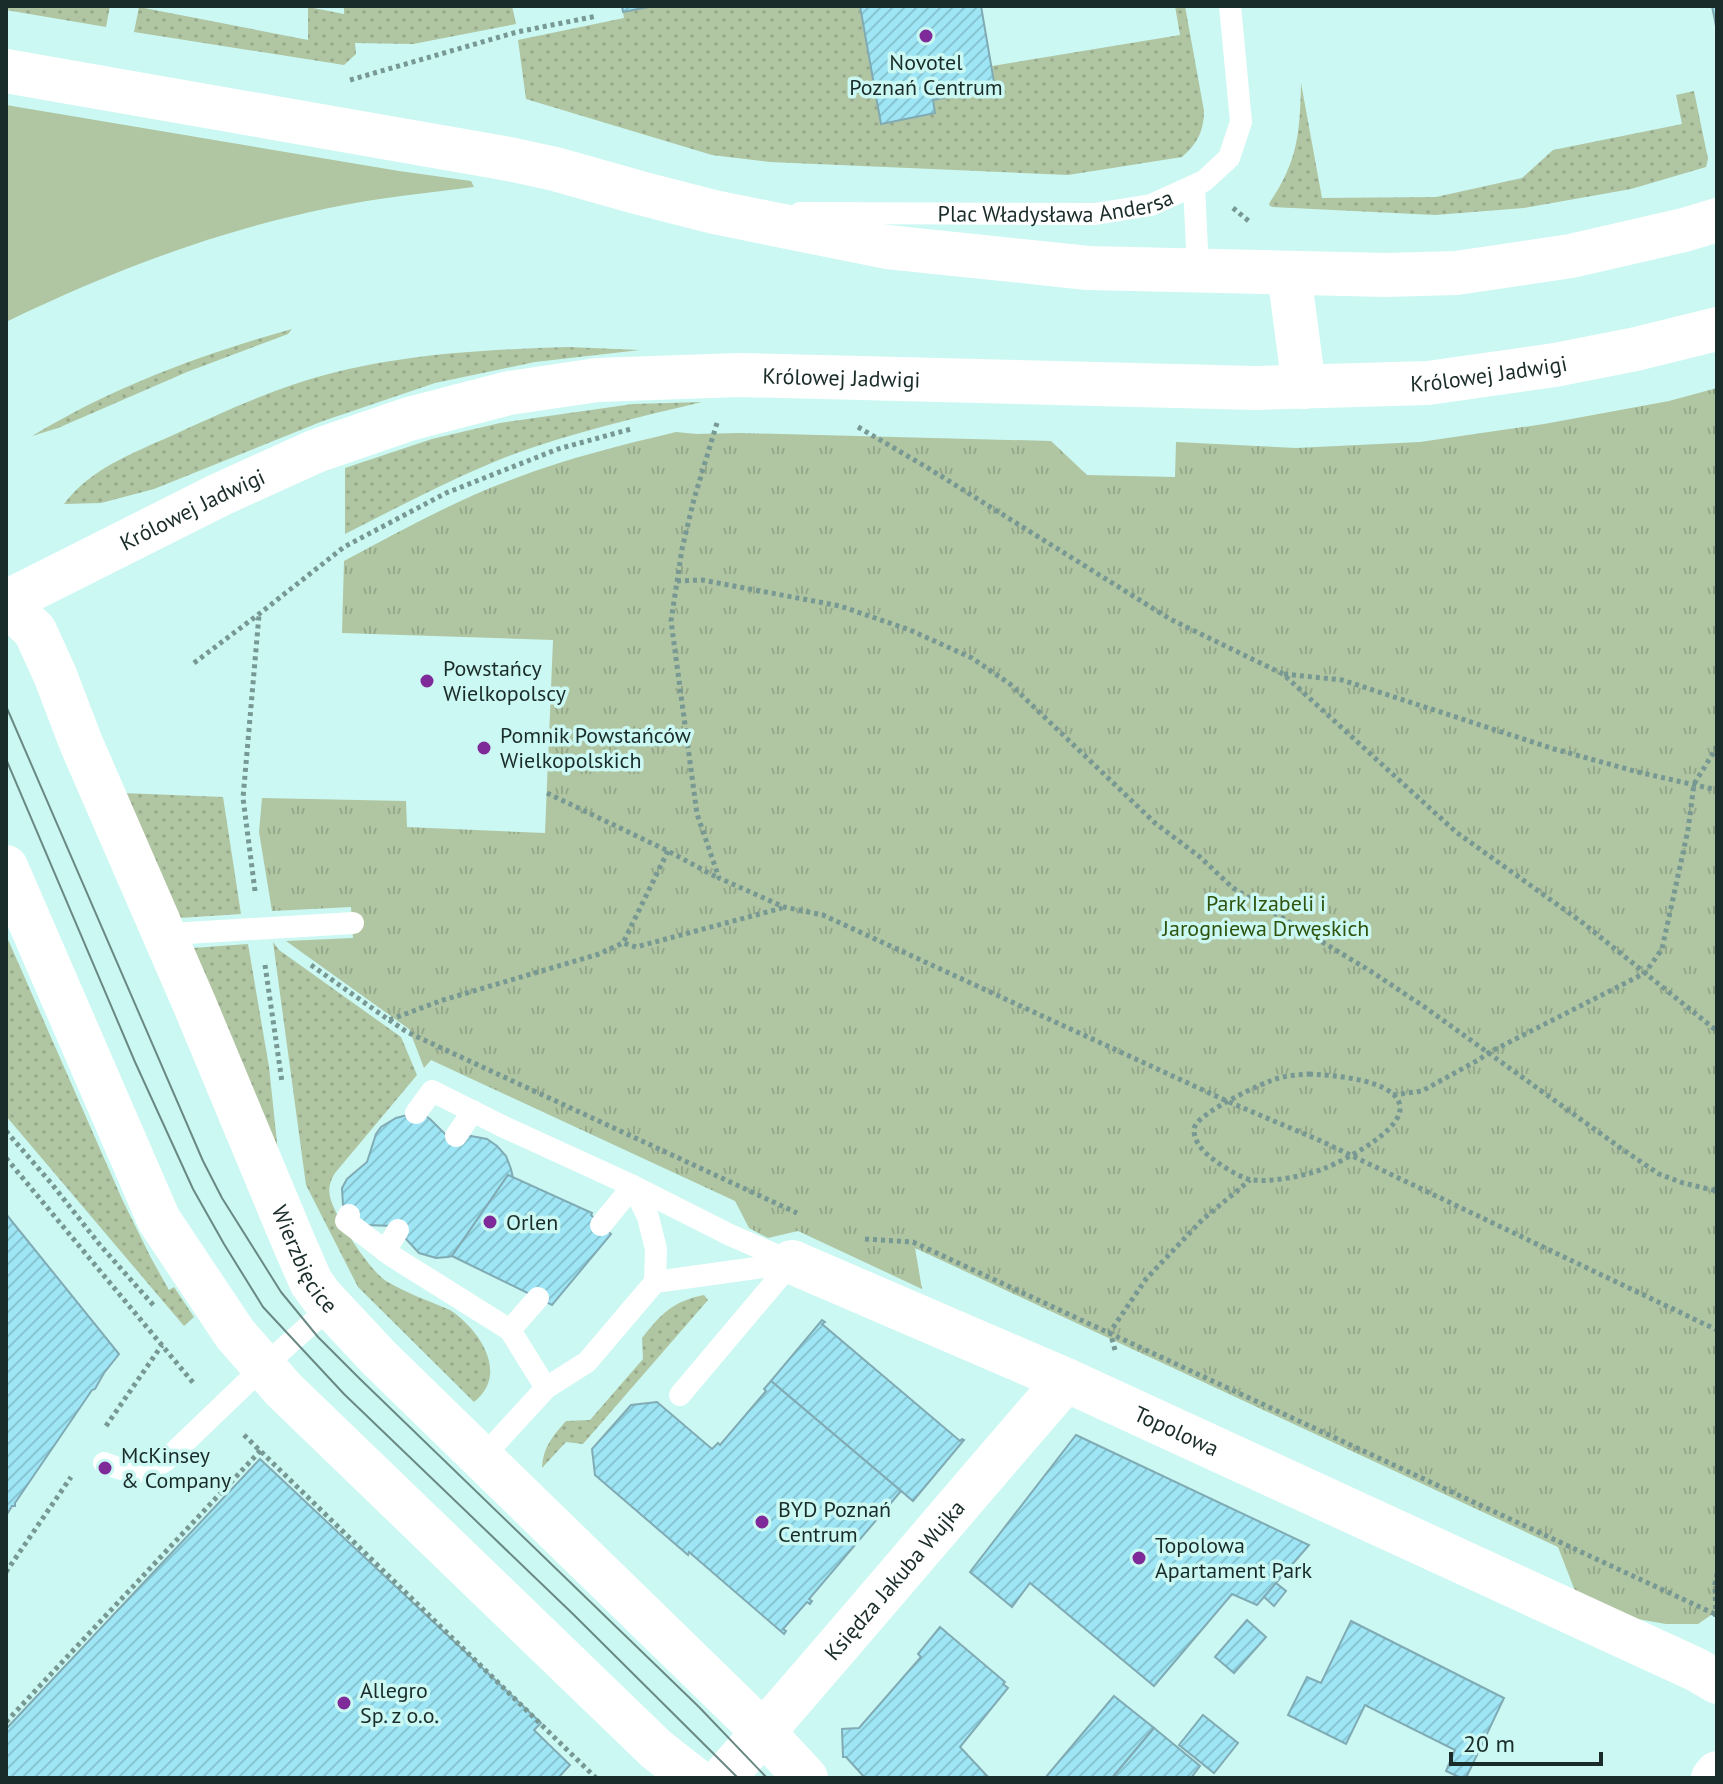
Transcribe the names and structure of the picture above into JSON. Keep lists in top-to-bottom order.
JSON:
{
  "streets": {
    "street": [
      "Królowej Jadwigi",
      "Wierzbięcice",
      "Topolowa",
      "Księdza Jakuba Wujka"
    ],
    "lane": ["Plac Władysława Andersa"]
  },
  "crossings": [
    ["Królowej Jadwigi", "Wierzbięcice"],
    ["Wierzbięcice", "Księdza Jakuba Wujka"],
    ["Topolowa", "Księdza Jakuba Wujka"]
  ],
  "parks": ["Park Izabeli i Jarogniewa Drwęskich"],
  "places": [
    "Novotel Poznań Centrum",
    "Powstańcy Wielkopolscy",
    "Pomnik Powstańców Wielkopolskich",
    "Orlen",
    "McKinsey & Company",
    "BYD Poznań Centrum",
    "Topolowa Apartament Park",
    "Allegro Sp. z o.o."
  ],
  "scale_bar": "20 m"
}
